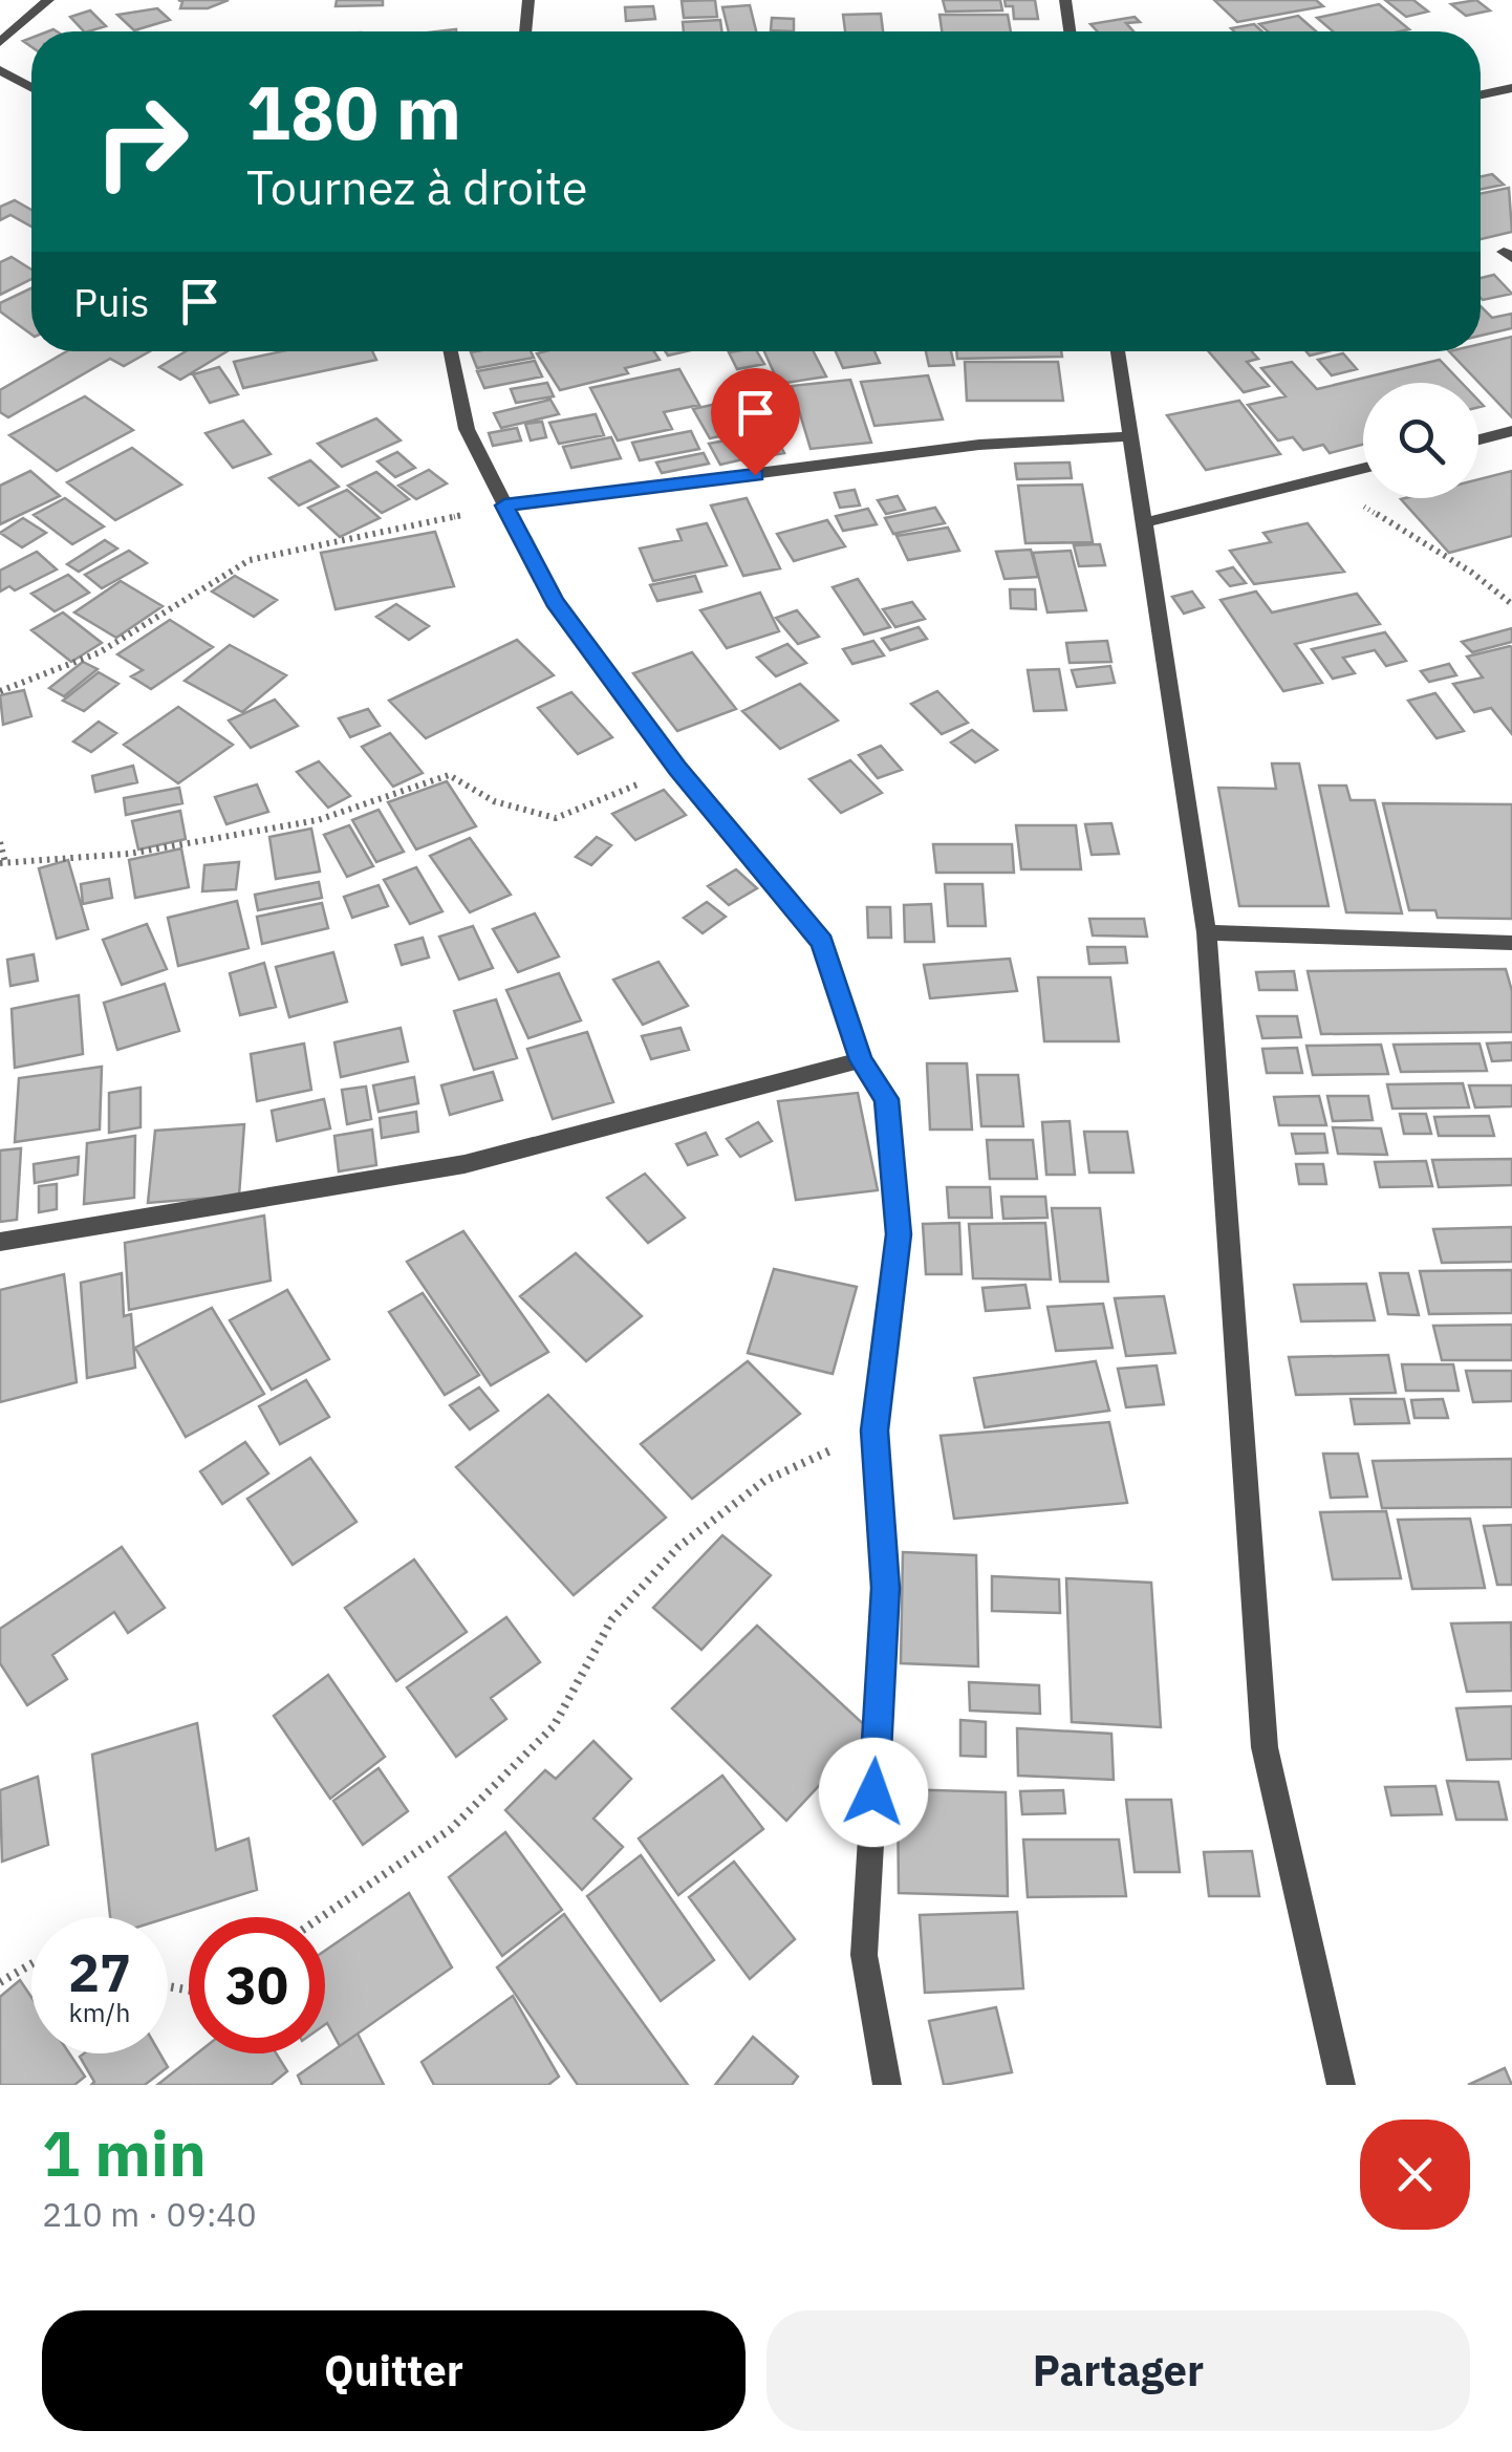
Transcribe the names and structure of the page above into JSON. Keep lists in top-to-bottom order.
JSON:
{
  "page": {
    "turn": ["180 m", "Tournez à droite"],
    "then": "Puis",
    "speed": "27 km/h",
    "limit": "30",
    "heading": ["1 min", "210 m · 09:40"],
    "buttons": ["Quitter", "Partager"]
  }
}
